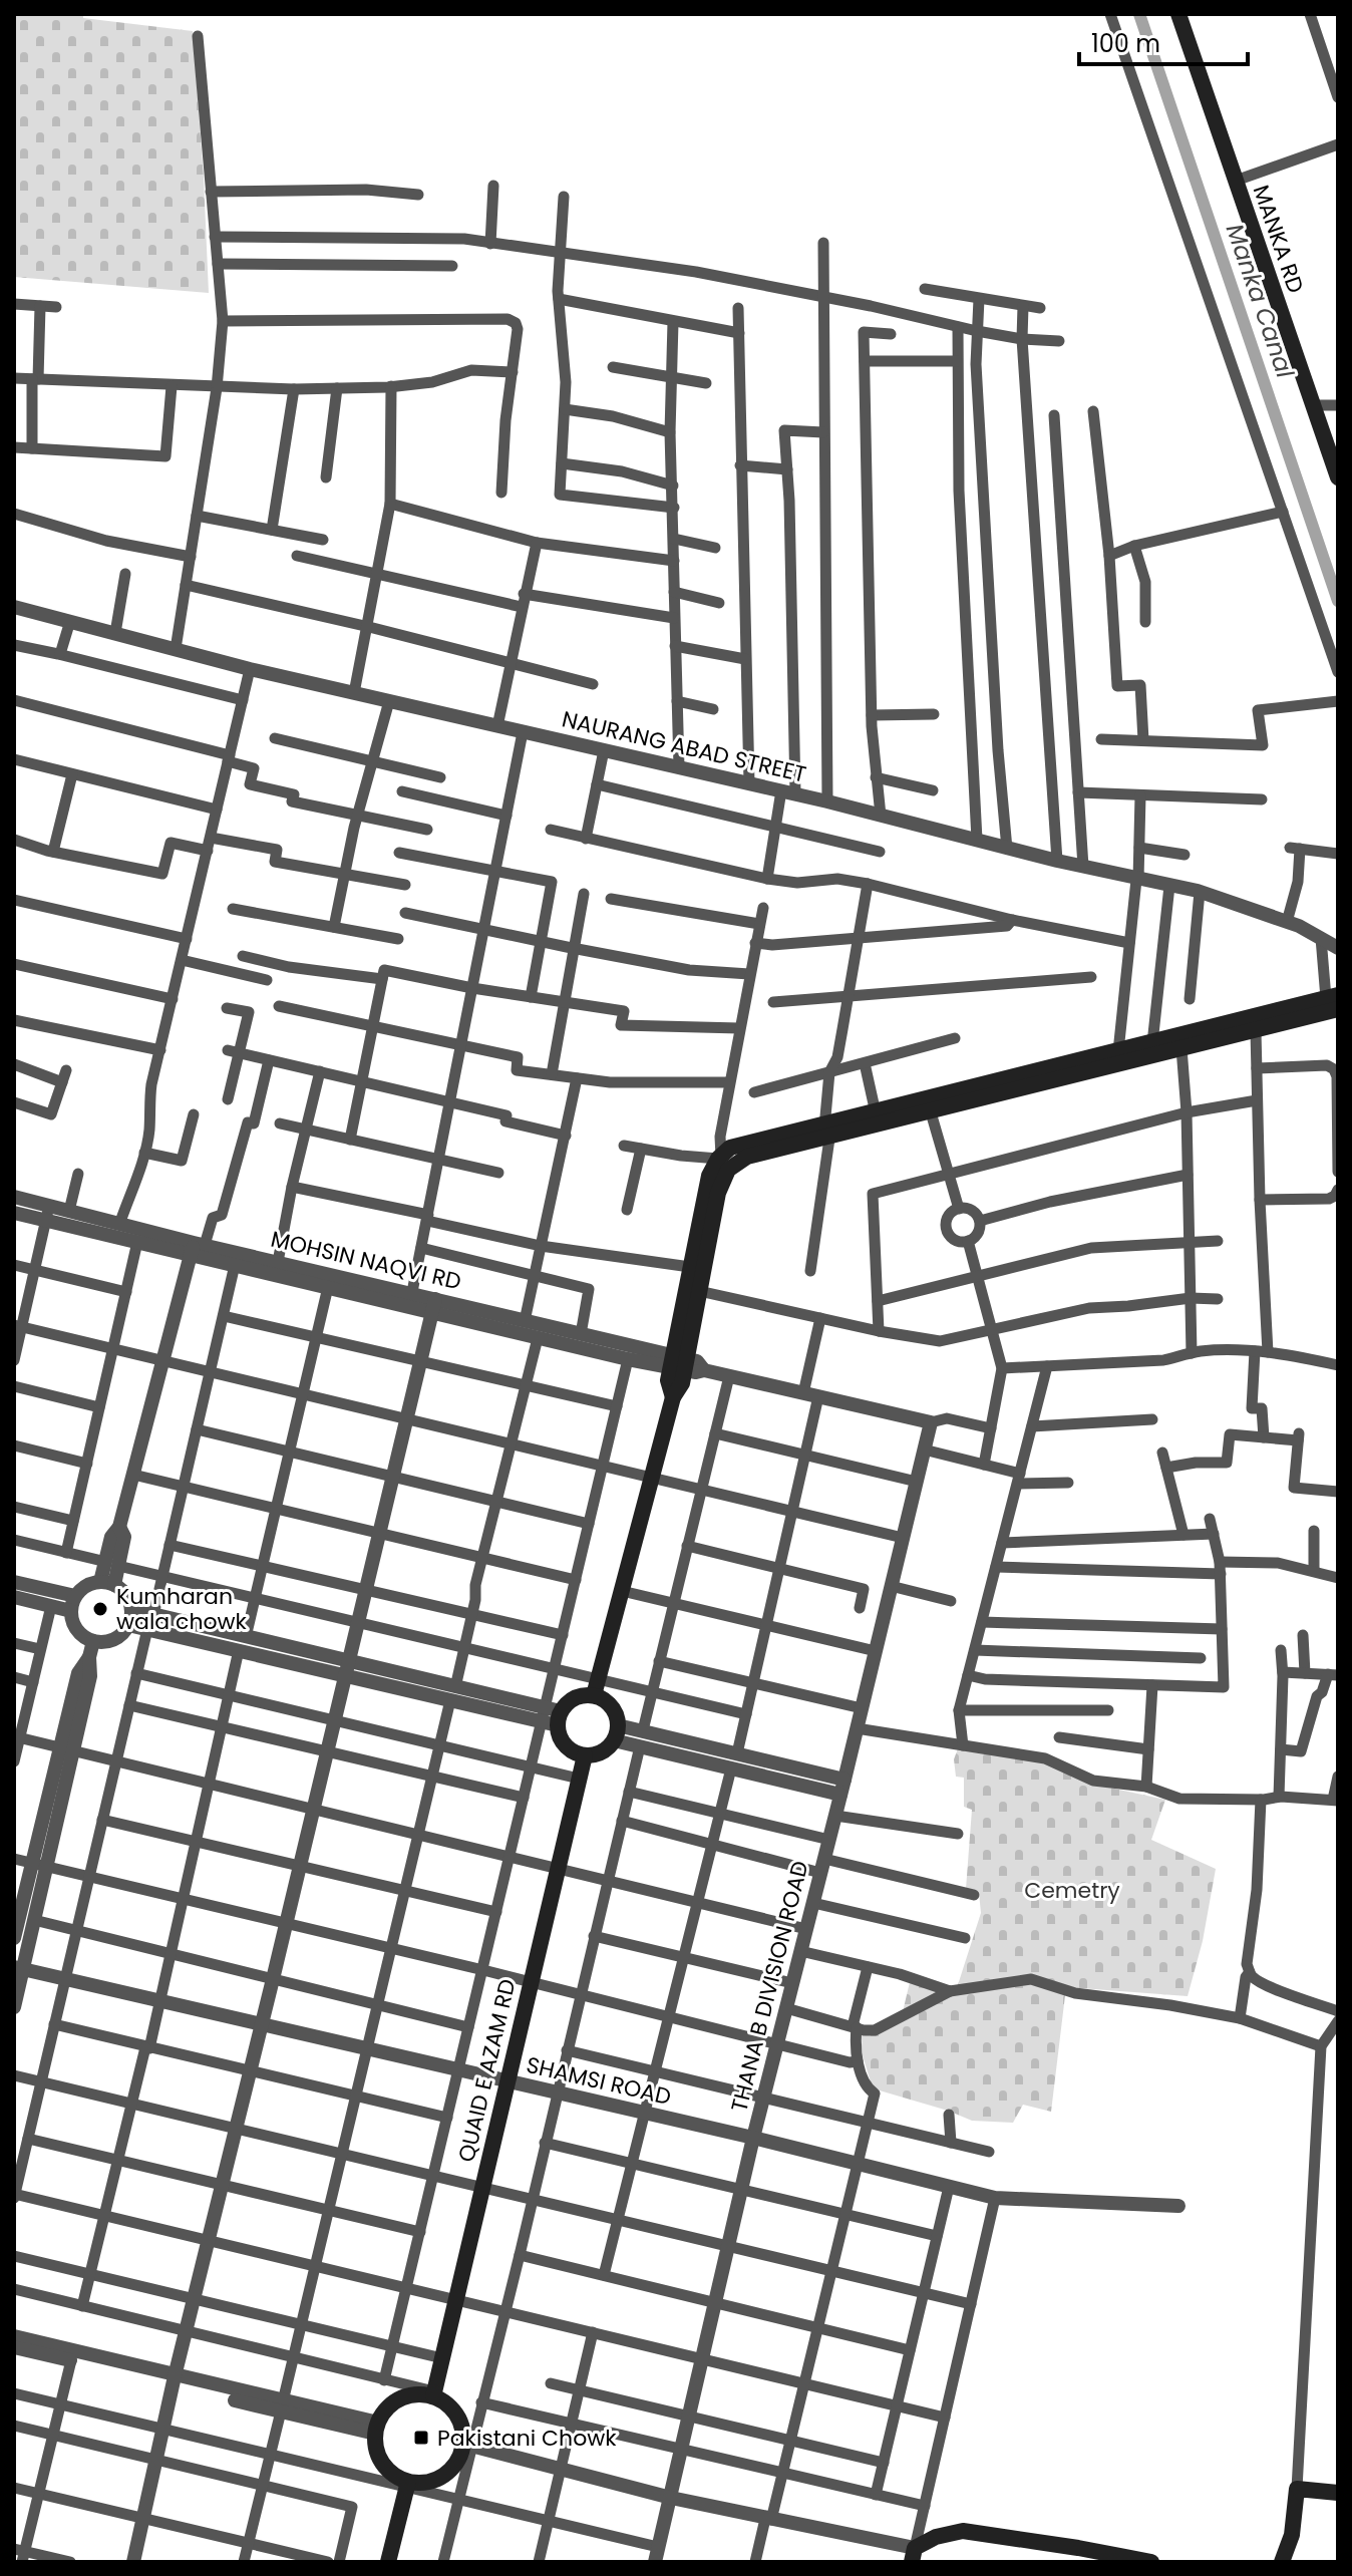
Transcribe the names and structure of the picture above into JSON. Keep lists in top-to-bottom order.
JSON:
{
  "streets": {
    "main road": ["MANKA RD", "QUAID E AZAM RD"],
    "street": [
      "NAURANG ABAD STREET",
      "MOHSIN NAQVI RD",
      "THANA B DIVISION ROAD",
      "SHAMSI ROAD"
    ]
  },
  "crossings": [
    ["MOHSIN NAQVI RD", "THANA B DIVISION ROAD"],
    ["THANA B DIVISION ROAD", "SHAMSI ROAD"],
    ["QUAID E AZAM RD", "SHAMSI ROAD"]
  ],
  "water": ["Manka Canal"],
  "parks": ["Cemetry"],
  "places": {
    "other": ["Kumharan wala chowk"],
    "transit": ["Pakistani Chowk"]
  },
  "scale_bar": "100 m"
}
